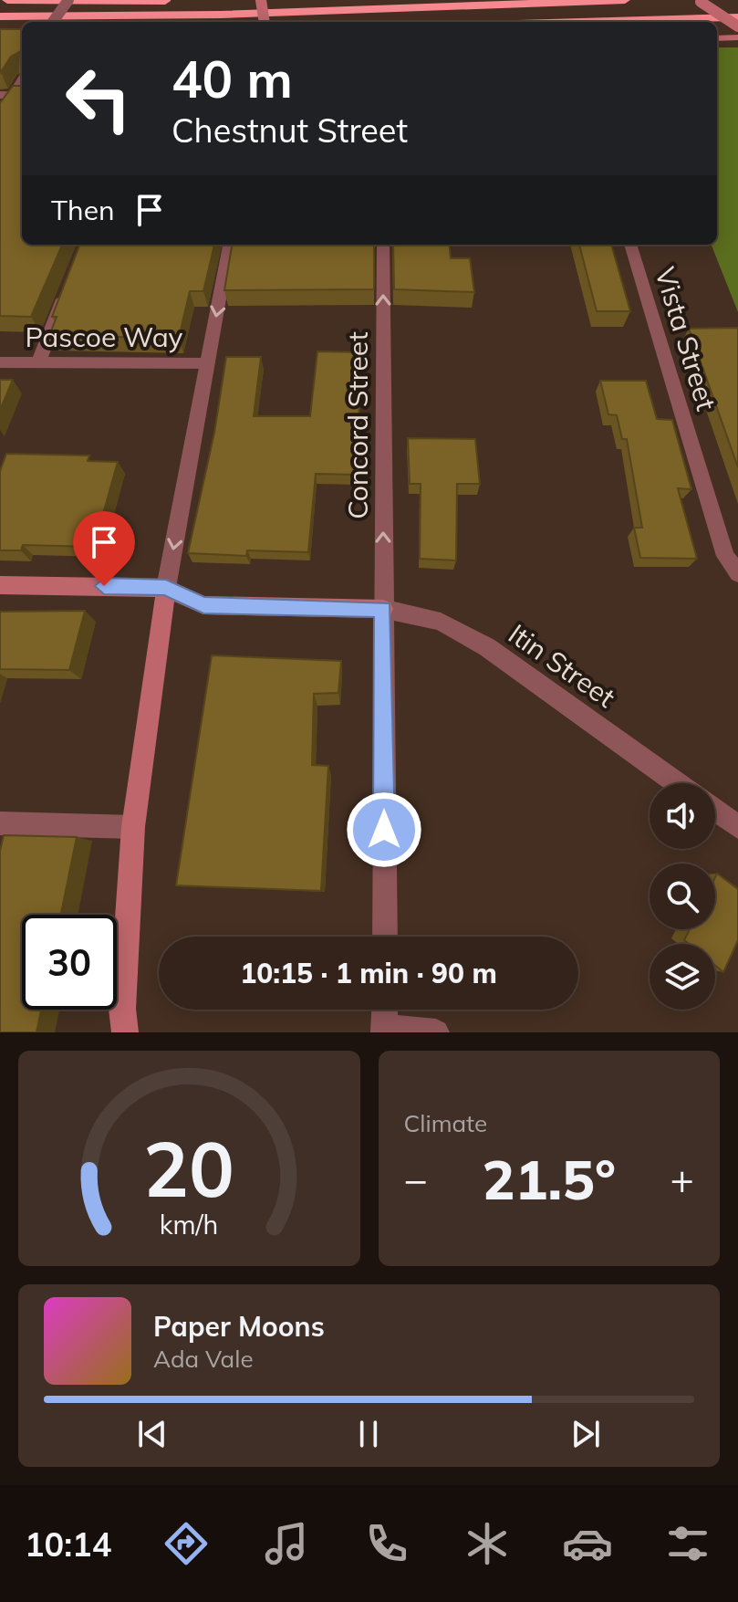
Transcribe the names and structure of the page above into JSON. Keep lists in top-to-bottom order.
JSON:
{
  "streets": {
    "street": [
      "Pascoe Way",
      "Vista Street",
      "Concord Street",
      "Itin Street"
    ]
  },
  "crossings": [
    ["Concord Street", "Itin Street"]
  ],
  "one_way": ["Concord Street"],
  "page": {
    "turn": ["40 m", "Chestnut Street"],
    "then": "Then",
    "limit": "30",
    "trip": "10:15 · 1 min · 90 m",
    "tile": "Climate",
    "heat": ["−", "21.5°", "+"],
    "song": ["Paper Moons", "Ada Vale"],
    "tabs": "10:14",
    "gauge": ["20", "km/h"]
  }
}
